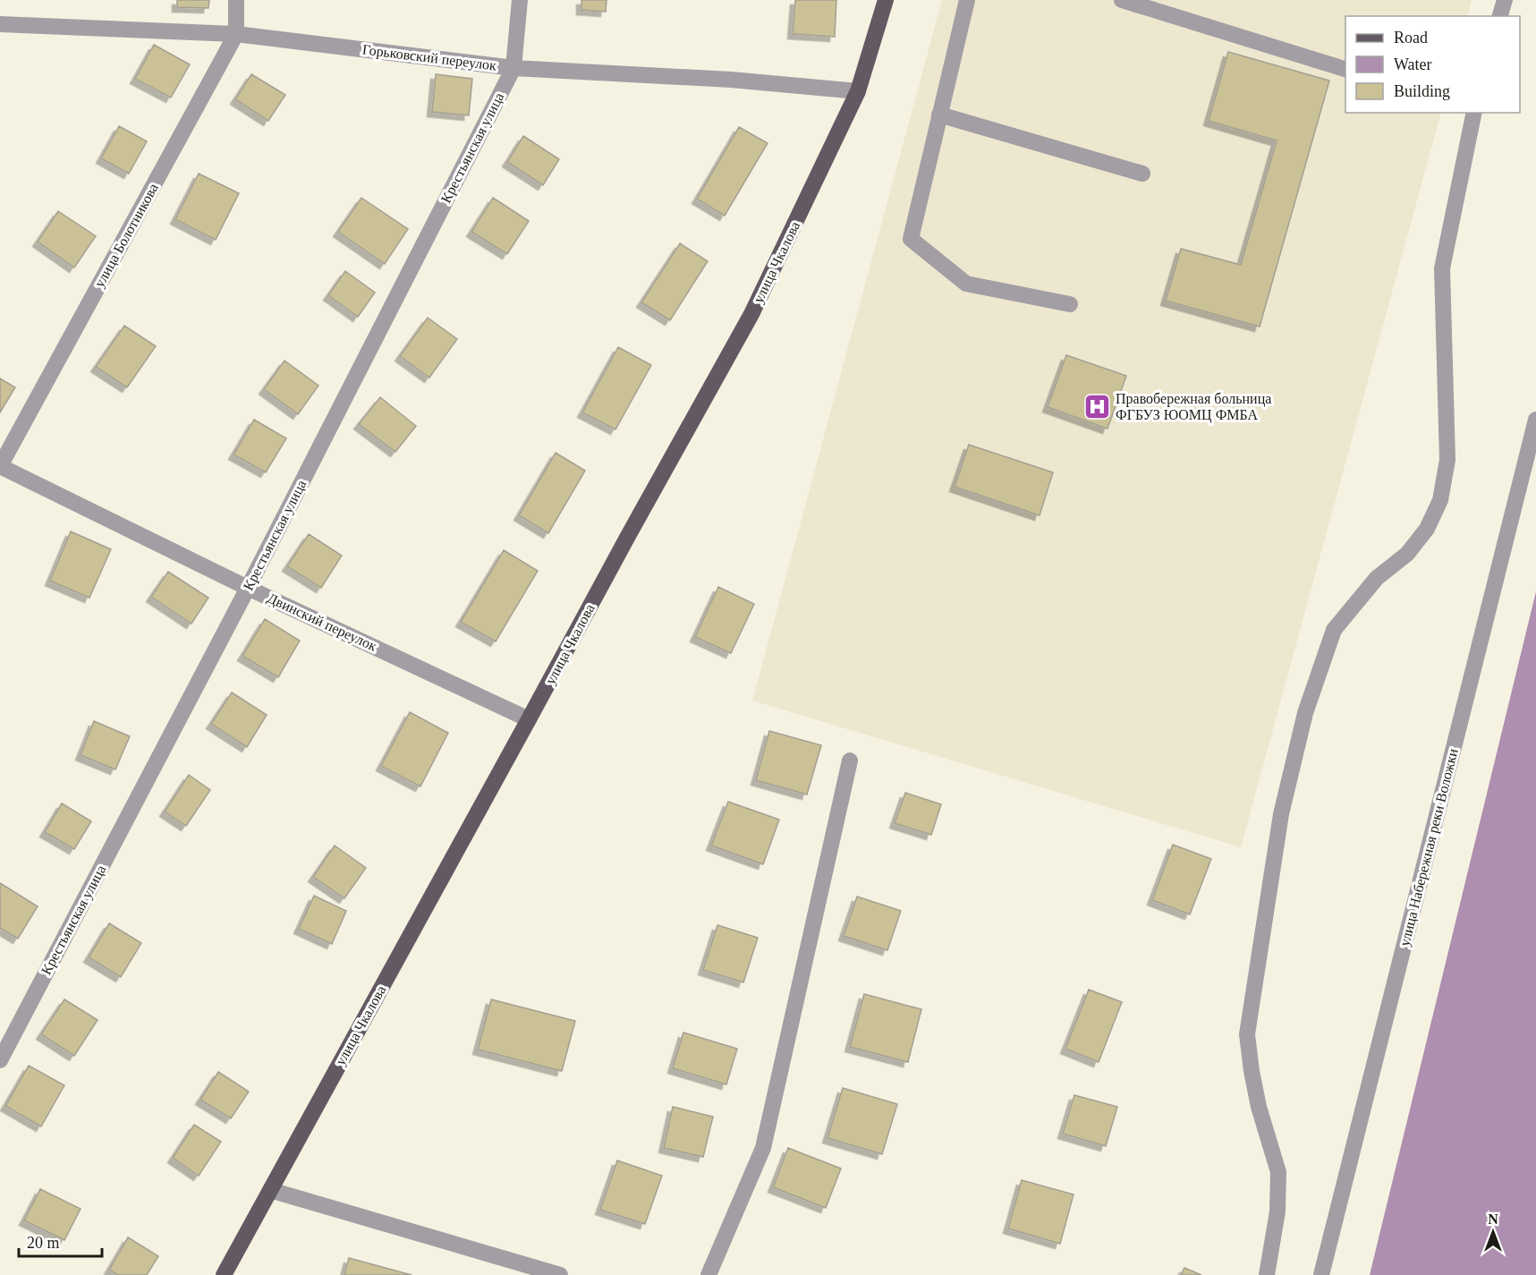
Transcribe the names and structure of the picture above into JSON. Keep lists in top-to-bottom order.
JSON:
{
  "streets": {
    "main road": ["улица Чкалова"],
    "street": [
      "Горьковский переулок",
      "Крестьянская улица",
      "улица Болотникова",
      "Двинский переулок",
      "улица Набережная реки Воложки"
    ]
  },
  "crossings": [
    ["Горьковский переулок", "Крестьянская улица"],
    ["Горьковский переулок", "улица Болотникова"],
    ["Горьковский переулок", "улица Чкалова"],
    ["Крестьянская улица", "Двинский переулок"],
    ["улица Болотникова", "Двинский переулок"],
    ["улица Чкалова", "Двинский переулок"]
  ],
  "places": {
    "hospital": ["Правобережная больница ФГБУЗ ЮОМЦ ФМБА"]
  },
  "legend": ["Road", "Water", "Building"],
  "scale_bar": "20 m",
  "north": "top"
}
